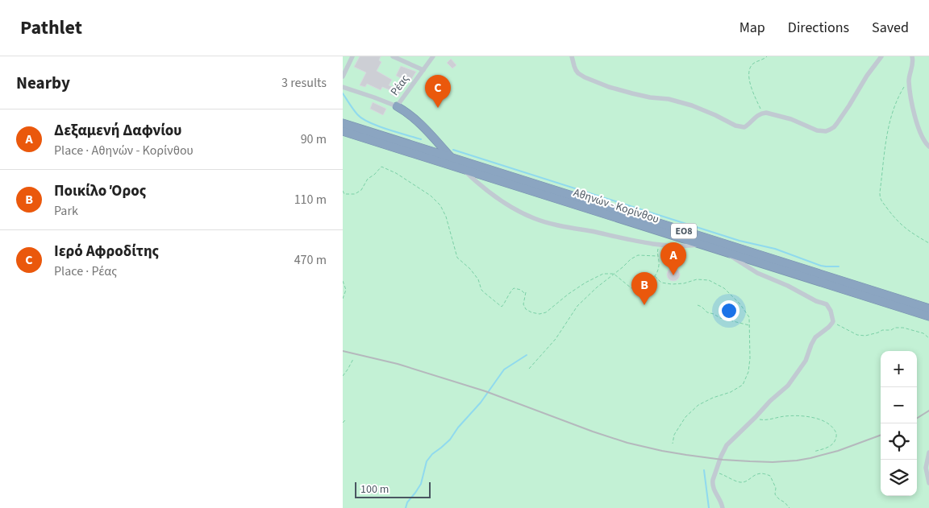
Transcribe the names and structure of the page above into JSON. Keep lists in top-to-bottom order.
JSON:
{
  "streets": {
    "highway": ["Αθηνών - Κορίνθου", "ΕΟ8"],
    "street": ["Ρέας"]
  },
  "scale_bar": "100 m",
  "page": {
    "header": "Pathlet",
    "nav": ["Map", "Directions", "Saved"],
    "heading": ["Nearby", "3 results"],
    "pins": ["C", "A", "B"],
    "list": [
      {
        "mark": "A",
        "name": "Δεξαμενή Δαφνίου",
        "note": "Place · Αθηνών - Κορίνθου",
        "value": "90 m"
      },
      {
        "mark": "B",
        "name": "Ποικίλο Όρος",
        "note": "Park",
        "value": "110 m"
      },
      {
        "mark": "C",
        "name": "Ιερό Αφροδίτης",
        "note": "Place · Ρέας",
        "value": "470 m"
      }
    ],
    "map_buttons": ["+", "−"],
    "scale": "100 m"
  }
}
